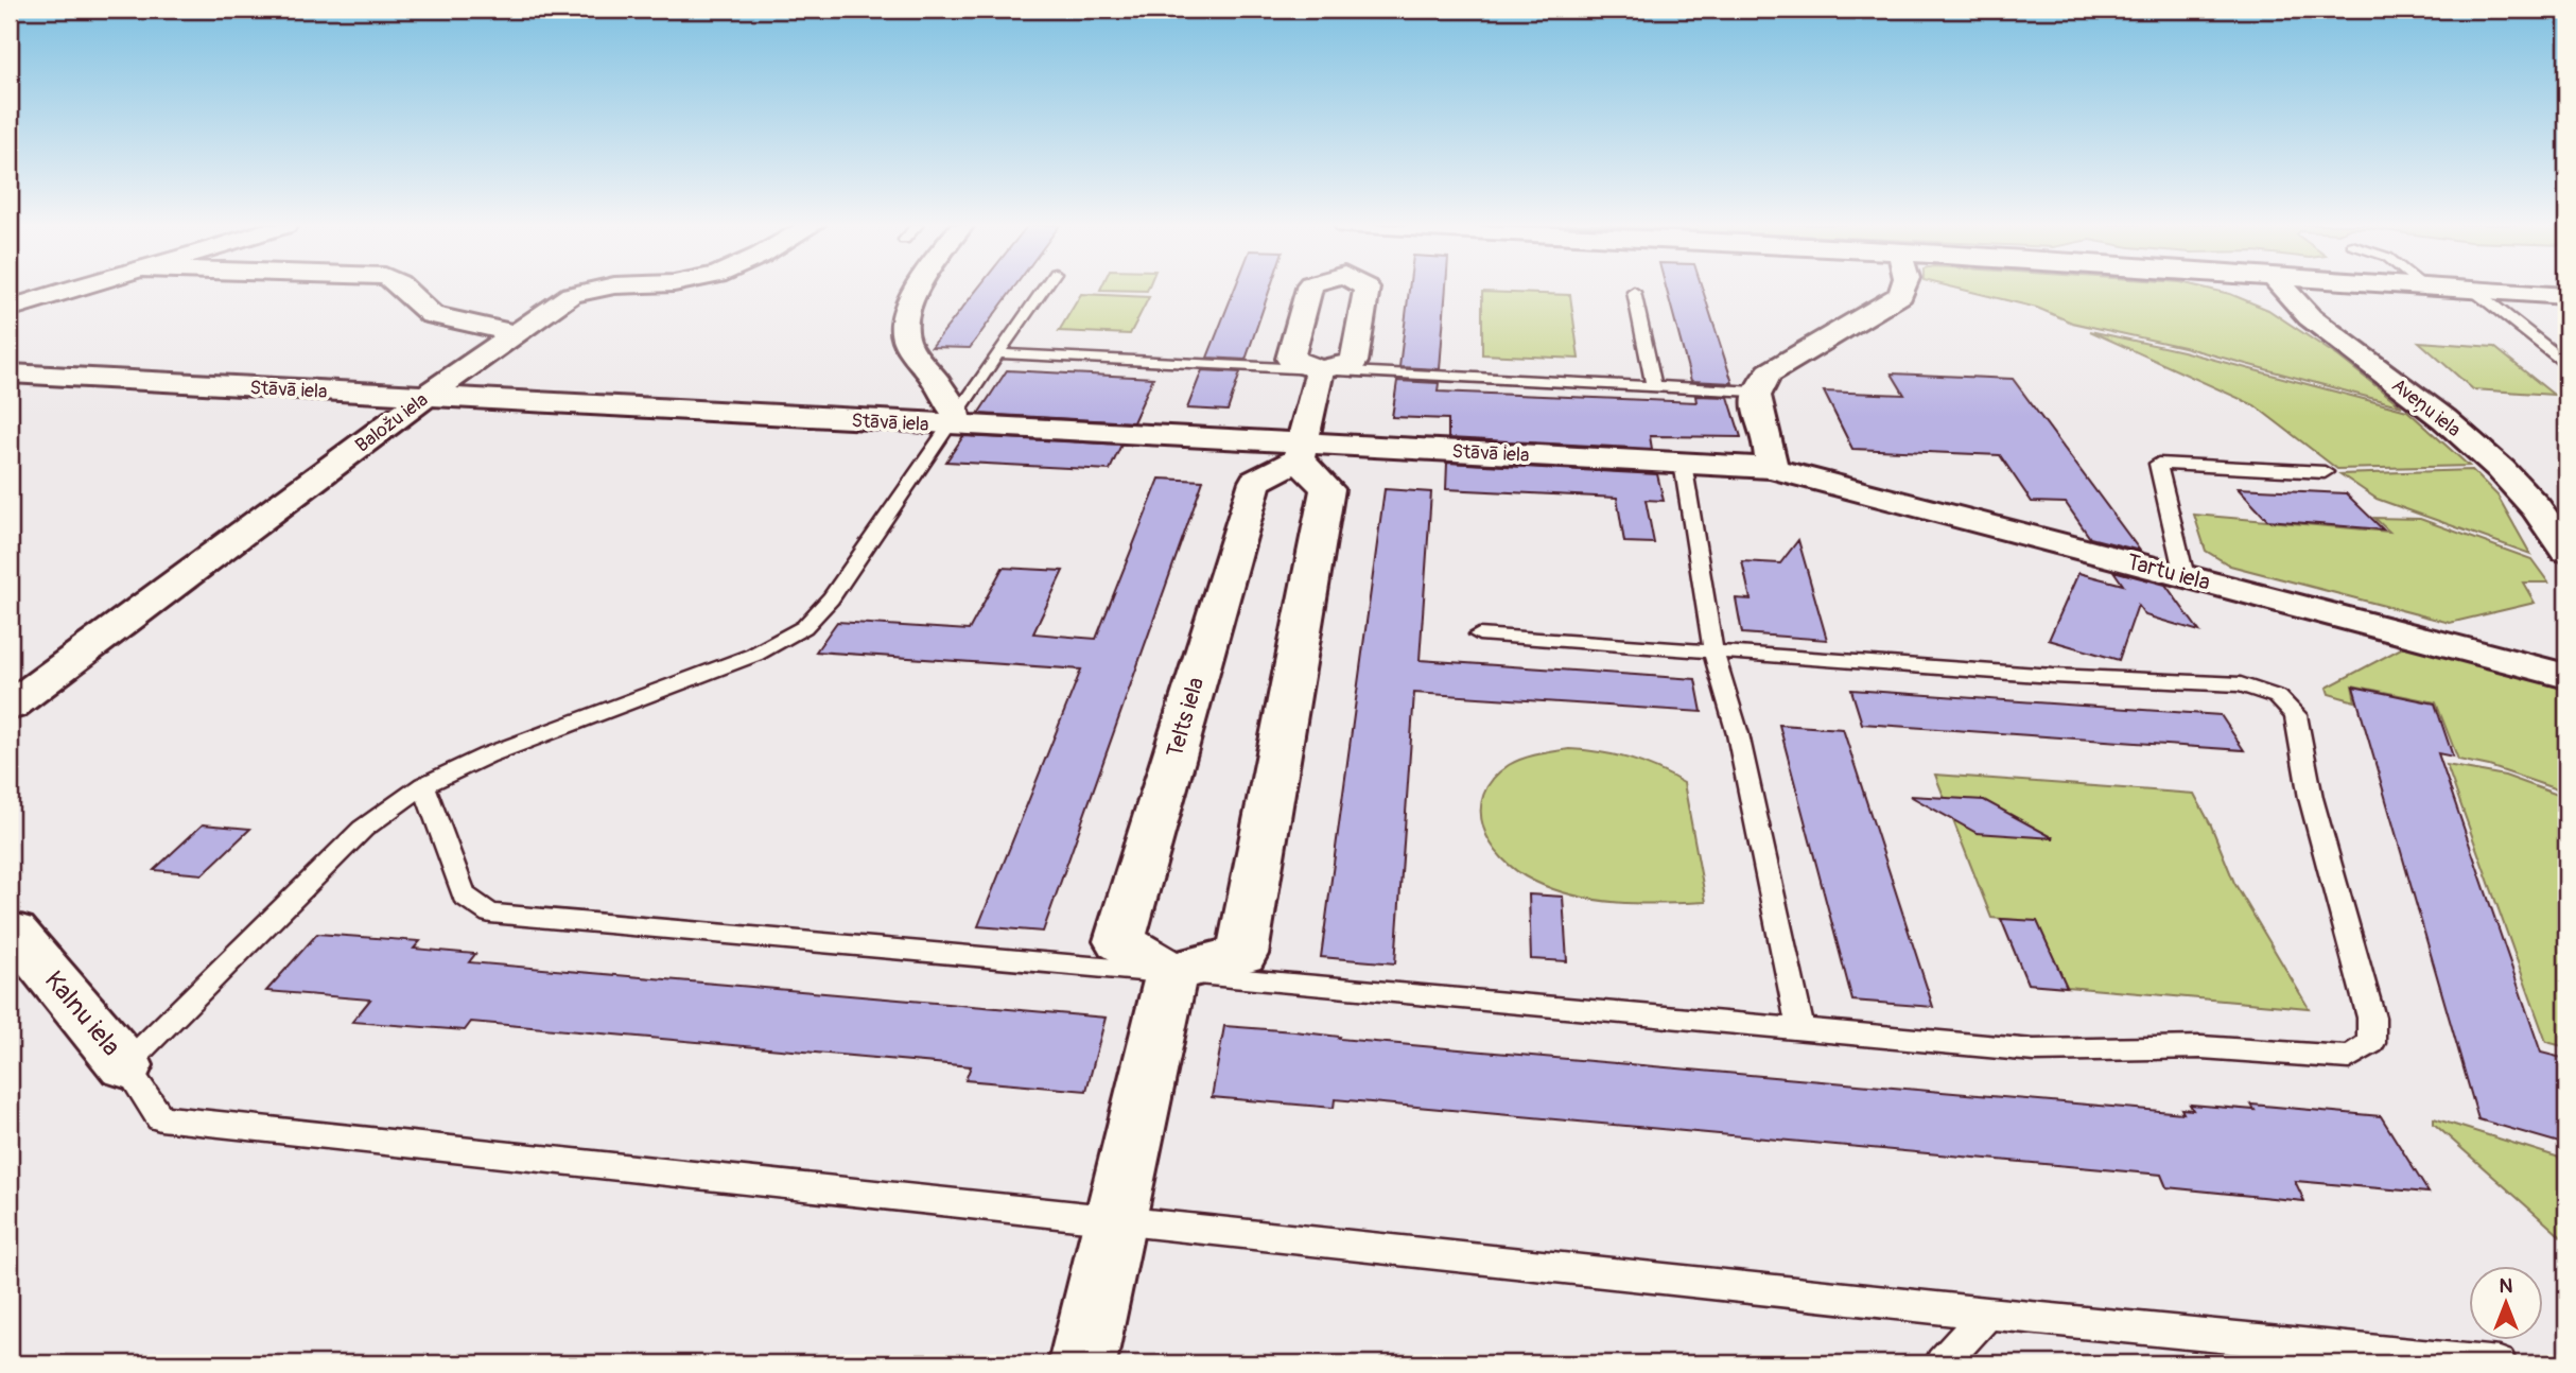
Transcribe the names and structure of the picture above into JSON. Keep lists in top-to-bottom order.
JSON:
{
  "streets": {
    "street": [
      "Stāvā iela",
      "Aveņu iela",
      "Baložu iela",
      "Tartu iela",
      "Telts iela",
      "Kalnu iela"
    ]
  },
  "crossings": [
    ["Stāvā iela", "Baložu iela"],
    ["Stāvā iela", "Tartu iela"],
    ["Stāvā iela", "Telts iela"]
  ],
  "north": "top"
}
